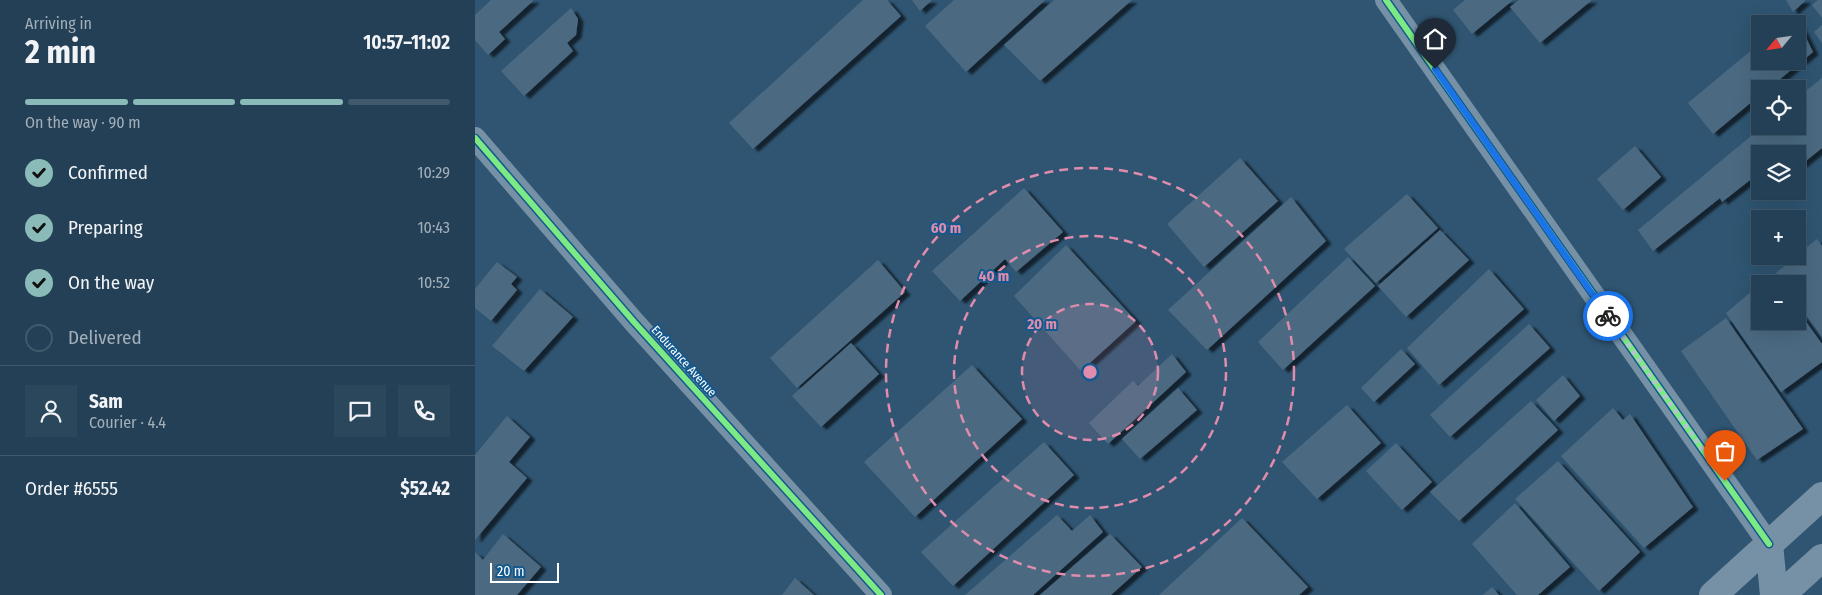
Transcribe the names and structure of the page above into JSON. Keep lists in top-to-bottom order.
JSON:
{
  "streets": {
    "street": ["Endurance Avenue"]
  },
  "scale_bar": "20 m",
  "north": "bottom left",
  "page": {
    "heading": ["2 min", "Arriving in", "10:57–11:02"],
    "panel": [
      "Sam",
      "Courier · 4.4",
      "Order #6555",
      "$52.42"
    ],
    "map_buttons": ["+", "−"],
    "bar": "On the way · 90 m",
    "list": [
      ["Confirmed", "10:29"],
      ["Preparing", "10:43"],
      ["On the way", "10:52"],
      "Delivered"
    ],
    "scale": "20 m"
  },
  "rings": ["60 m", "40 m", "20 m"]
}
